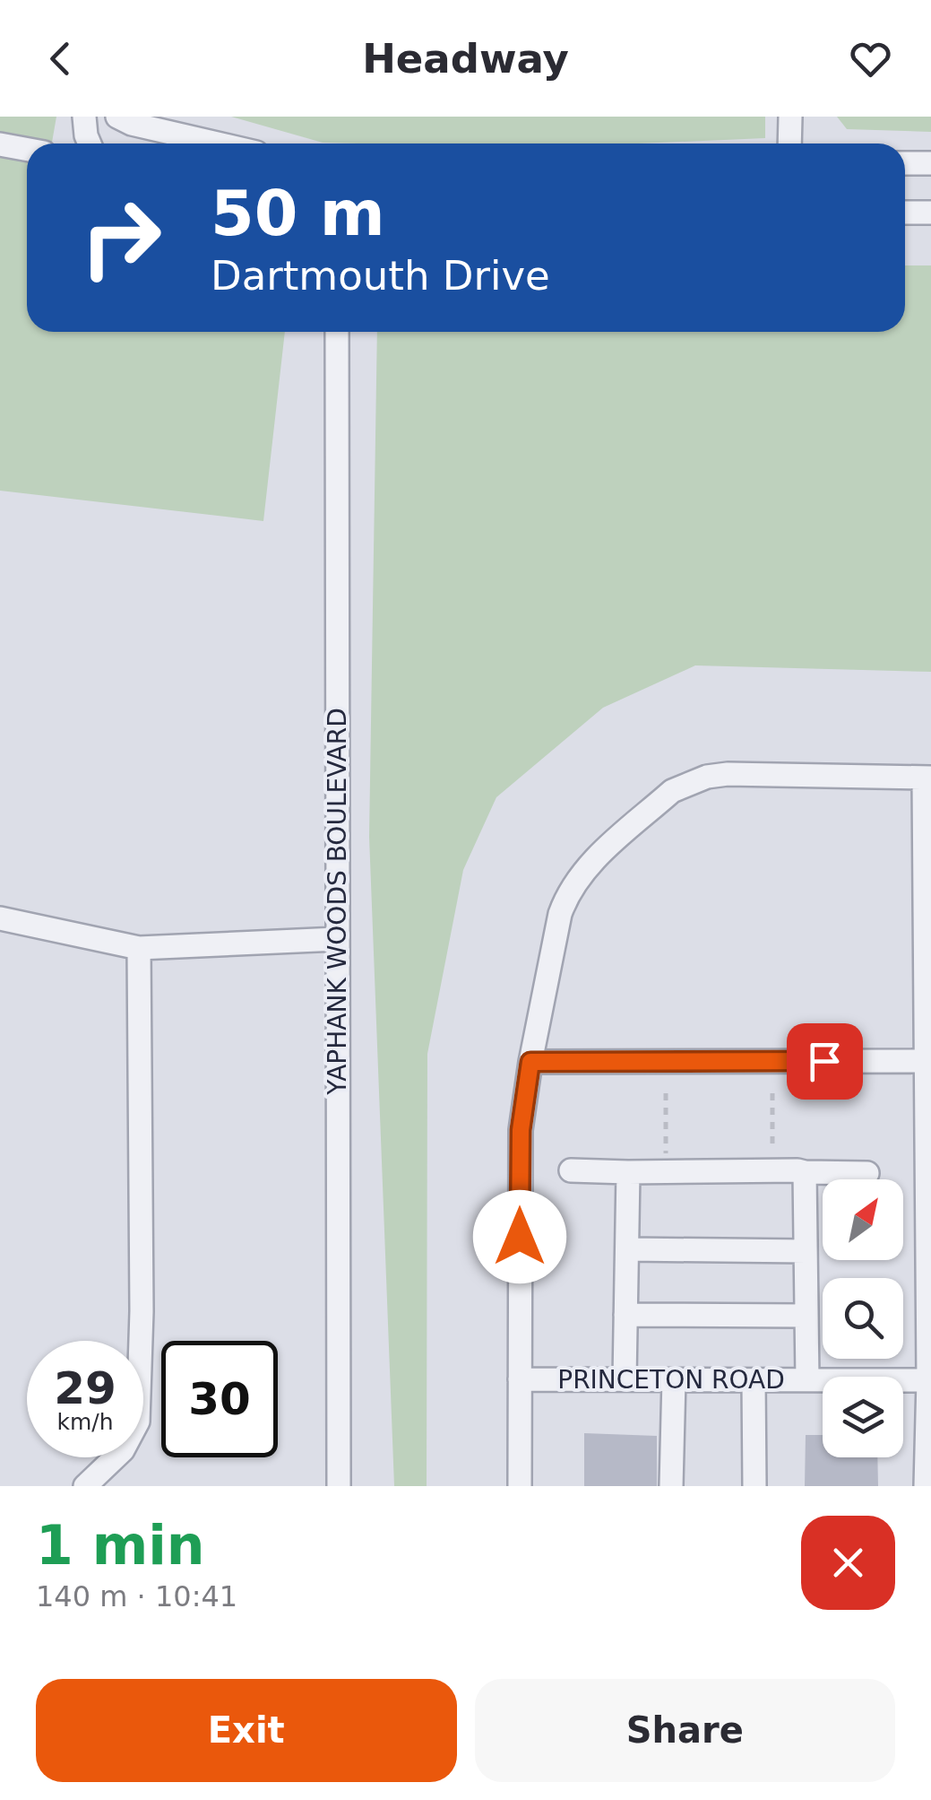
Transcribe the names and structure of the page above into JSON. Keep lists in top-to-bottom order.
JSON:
{
  "streets": {
    "street": ["YAPHANK WOODS BOULEVARD", "PRINCETON ROAD"]
  },
  "north": "top right",
  "page": {
    "header": "Headway",
    "turn": ["50 m", "Dartmouth Drive"],
    "speed": "29 km/h",
    "limit": "30",
    "heading": ["1 min", "140 m · 10:41"],
    "buttons": ["Exit", "Share"]
  }
}
